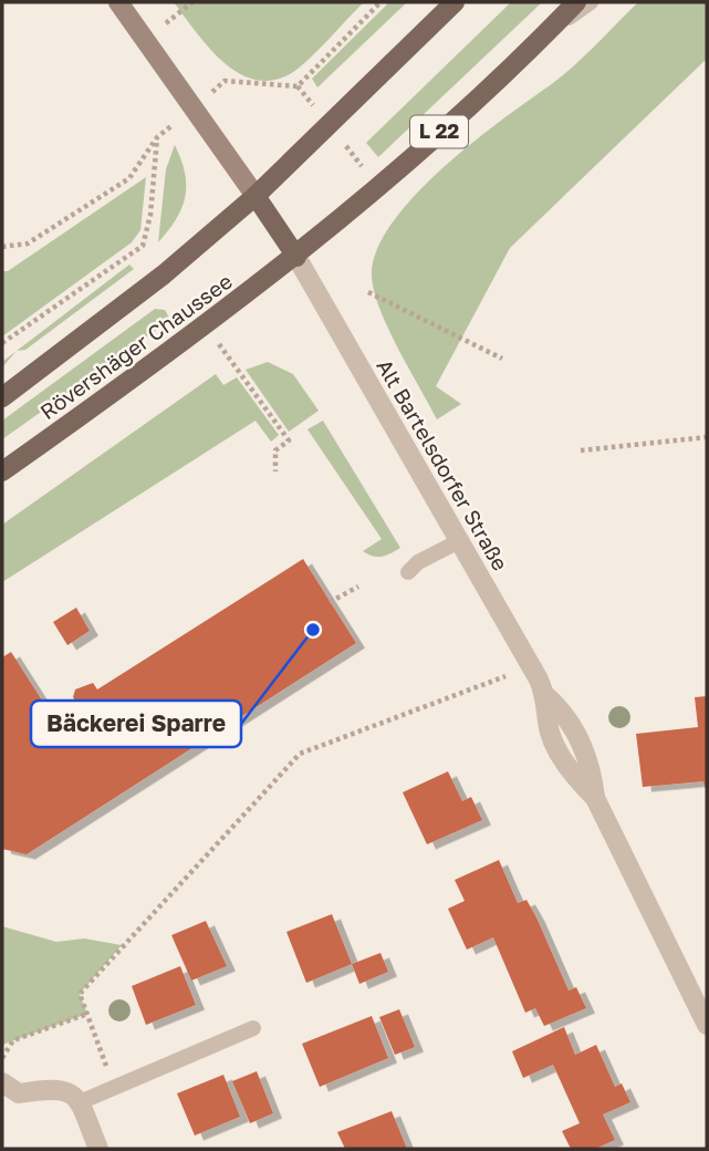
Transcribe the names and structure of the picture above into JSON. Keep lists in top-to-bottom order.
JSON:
{
  "streets": {
    "main road": ["L 22", "Rövershäger Chaussee"],
    "street": ["Alt Bartelsdorfer Straße"]
  },
  "crossings": [
    ["Rövershäger Chaussee", "Alt Bartelsdorfer Straße"]
  ],
  "places": ["Bäckerei Sparre"]
}
